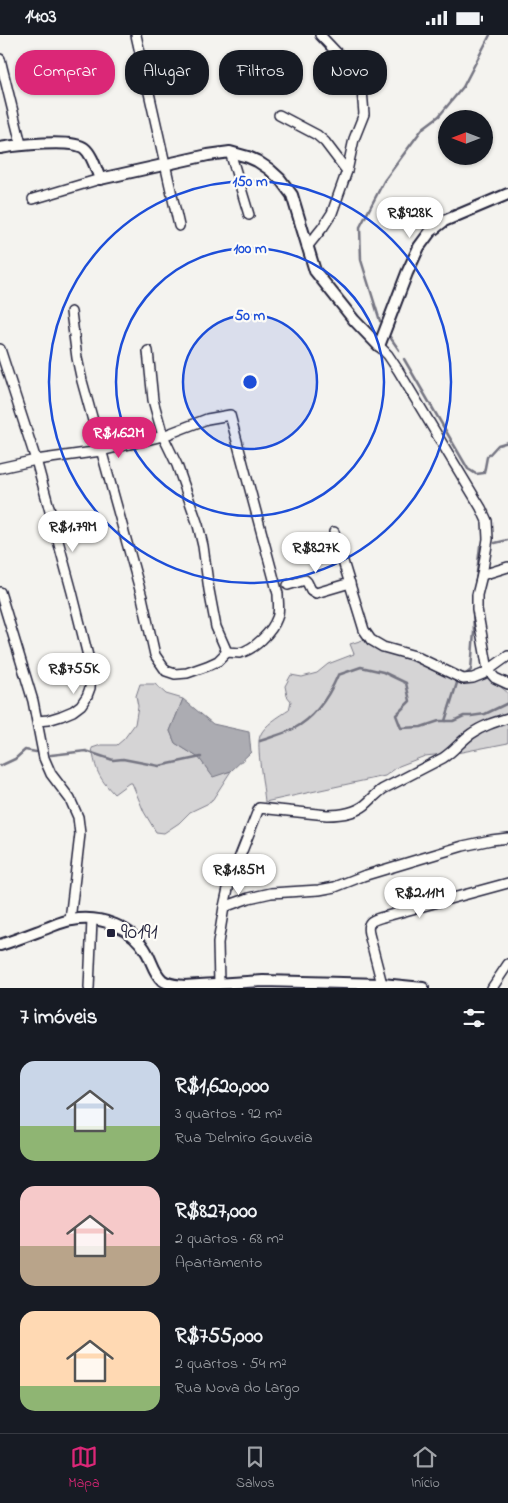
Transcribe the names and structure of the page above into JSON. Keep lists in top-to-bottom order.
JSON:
{
  "places": {
    "transit": ["90191"]
  },
  "north": "left",
  "page": {
    "status": "14:03",
    "chip": [
      "Comprar",
      "Alugar",
      "Filtros",
      "Novo"
    ],
    "price": [
      "R$928K",
      "R$1.62M",
      "R$1.79M",
      "R$827K",
      "R$755K",
      "R$1.85M",
      "R$2.11M"
    ],
    "heading": "7 imóveis",
    "list": [
      {
        "name": "R$1,620,000",
        "note": "3 quartos · 92 m² · Rua Delmiro Gouveia"
      },
      {
        "name": "R$827,000",
        "note": "2 quartos · 68 m² · Apartamento"
      },
      {
        "name": "R$755,000",
        "note": "2 quartos · 54 m² · Rua Nova do Largo"
      }
    ],
    "tabs": ["Mapa", "Salvos", "Início"]
  },
  "rings": ["150 m", "100 m", "50 m"]
}
